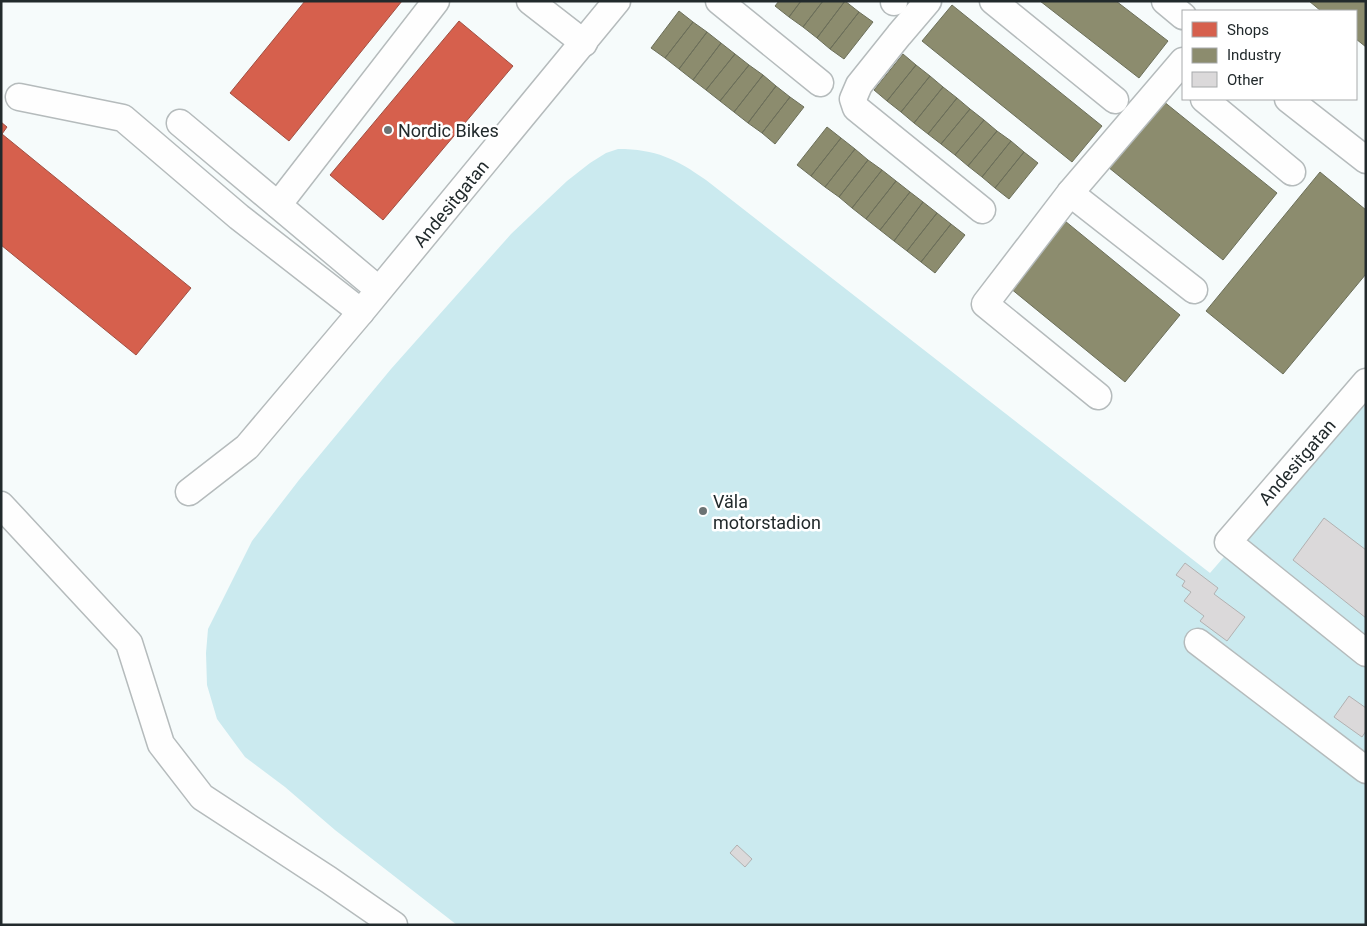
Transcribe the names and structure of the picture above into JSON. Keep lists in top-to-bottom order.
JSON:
{
  "streets": {
    "street": ["Andesitgatan"]
  },
  "places": ["Nordic Bikes", "Väla motorstadion"],
  "legend": ["Shops", "Industry", "Other"]
}
